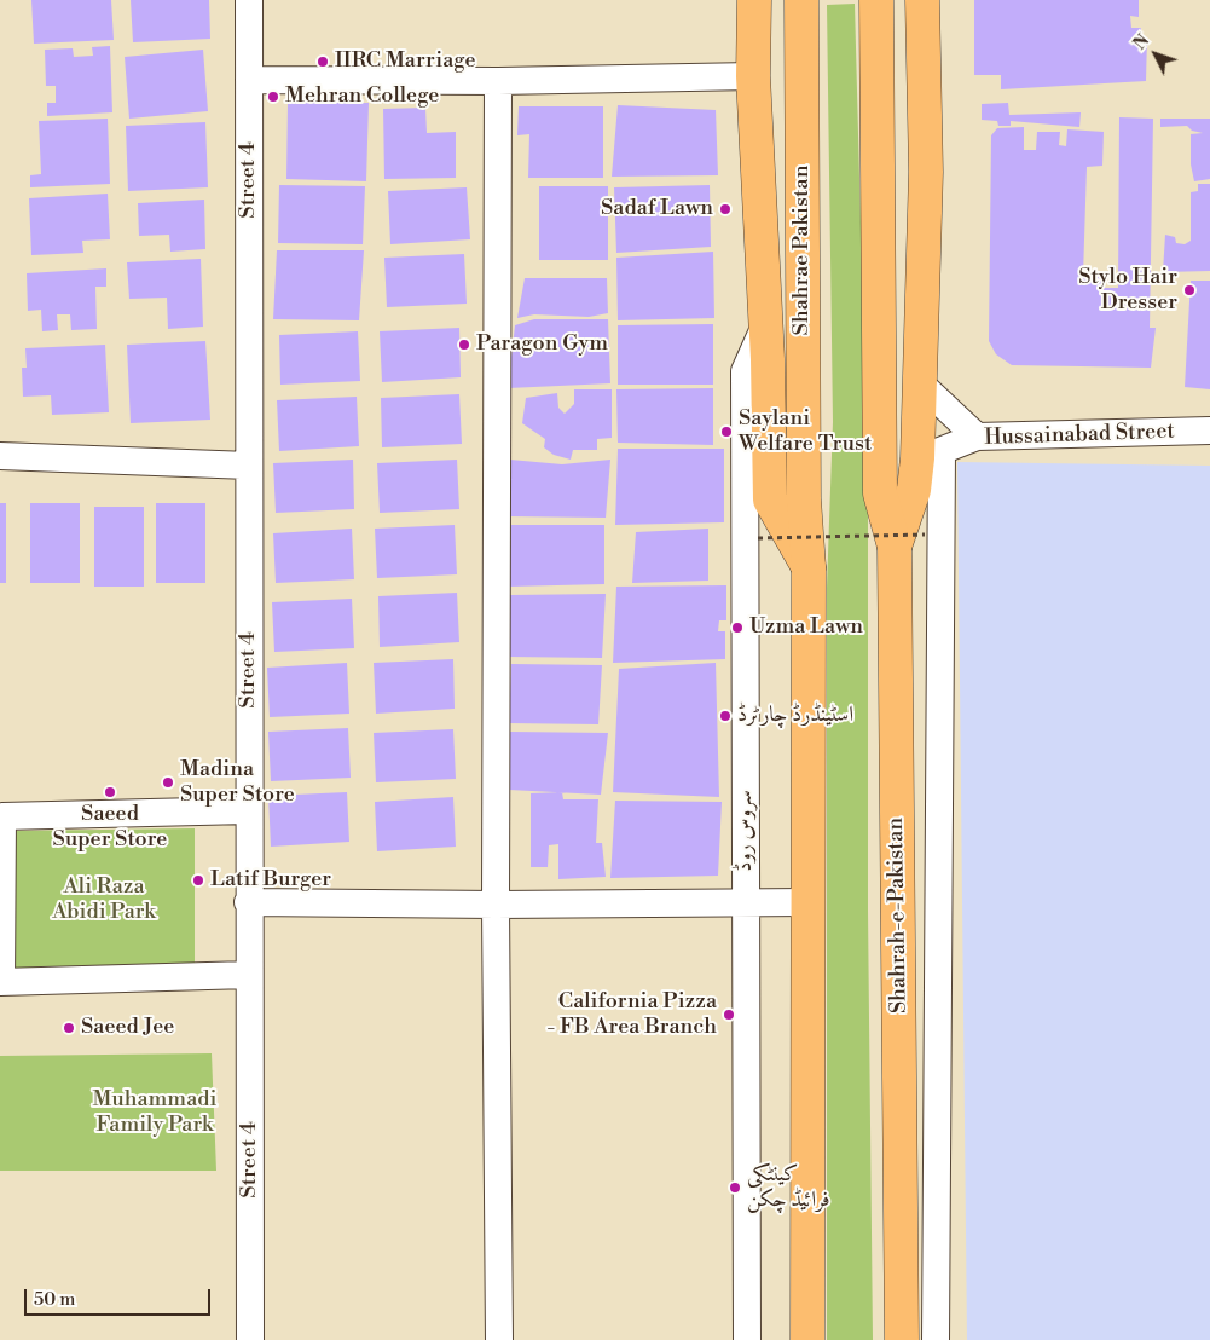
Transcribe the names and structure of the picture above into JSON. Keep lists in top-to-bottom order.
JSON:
{
  "streets": {
    "main road": ["Shahrae Pakistan", "Shahrah-e-Pakistan"],
    "street": ["Street 4", "Hussainabad Street", "سروس روڈ"]
  },
  "parks": ["Ali Raza Abidi Park", "Muhammadi Family Park"],
  "places": [
    "IIRC Marriage",
    "Mehran College",
    "Sadaf Lawn",
    "Stylo Hair Dresser",
    "Paragon Gym",
    "Saylani Welfare Trust",
    "Uzma Lawn",
    "اسٹینڈرڈ چارٹرڈ",
    "Madina Super Store",
    "Saeed Super Store",
    "Latif Burger",
    "California Pizza - FB Area Branch",
    "Saeed Jee",
    "کینٹکی فرائیڈ چکن"
  ],
  "scale_bar": "50 m",
  "north": "top left"
}
